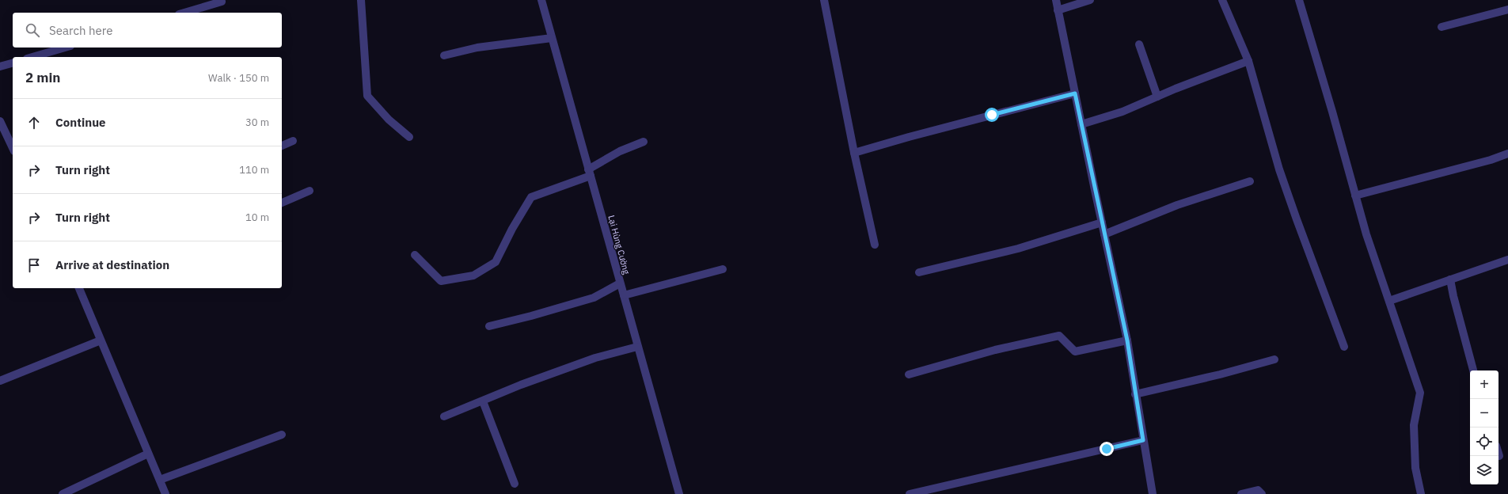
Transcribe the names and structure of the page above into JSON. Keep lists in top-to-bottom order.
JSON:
{
  "streets": {
    "street": ["Lại Hùng Cường"]
  },
  "page": {
    "search": "Search here",
    "heading": ["2 min", "Walk · 150 m"],
    "list": [
      ["Continue", "30 m"],
      ["Turn right", "110 m"],
      ["Turn right", "10 m"],
      "Arrive at destination"
    ],
    "map_buttons": ["+", "−"]
  }
}
